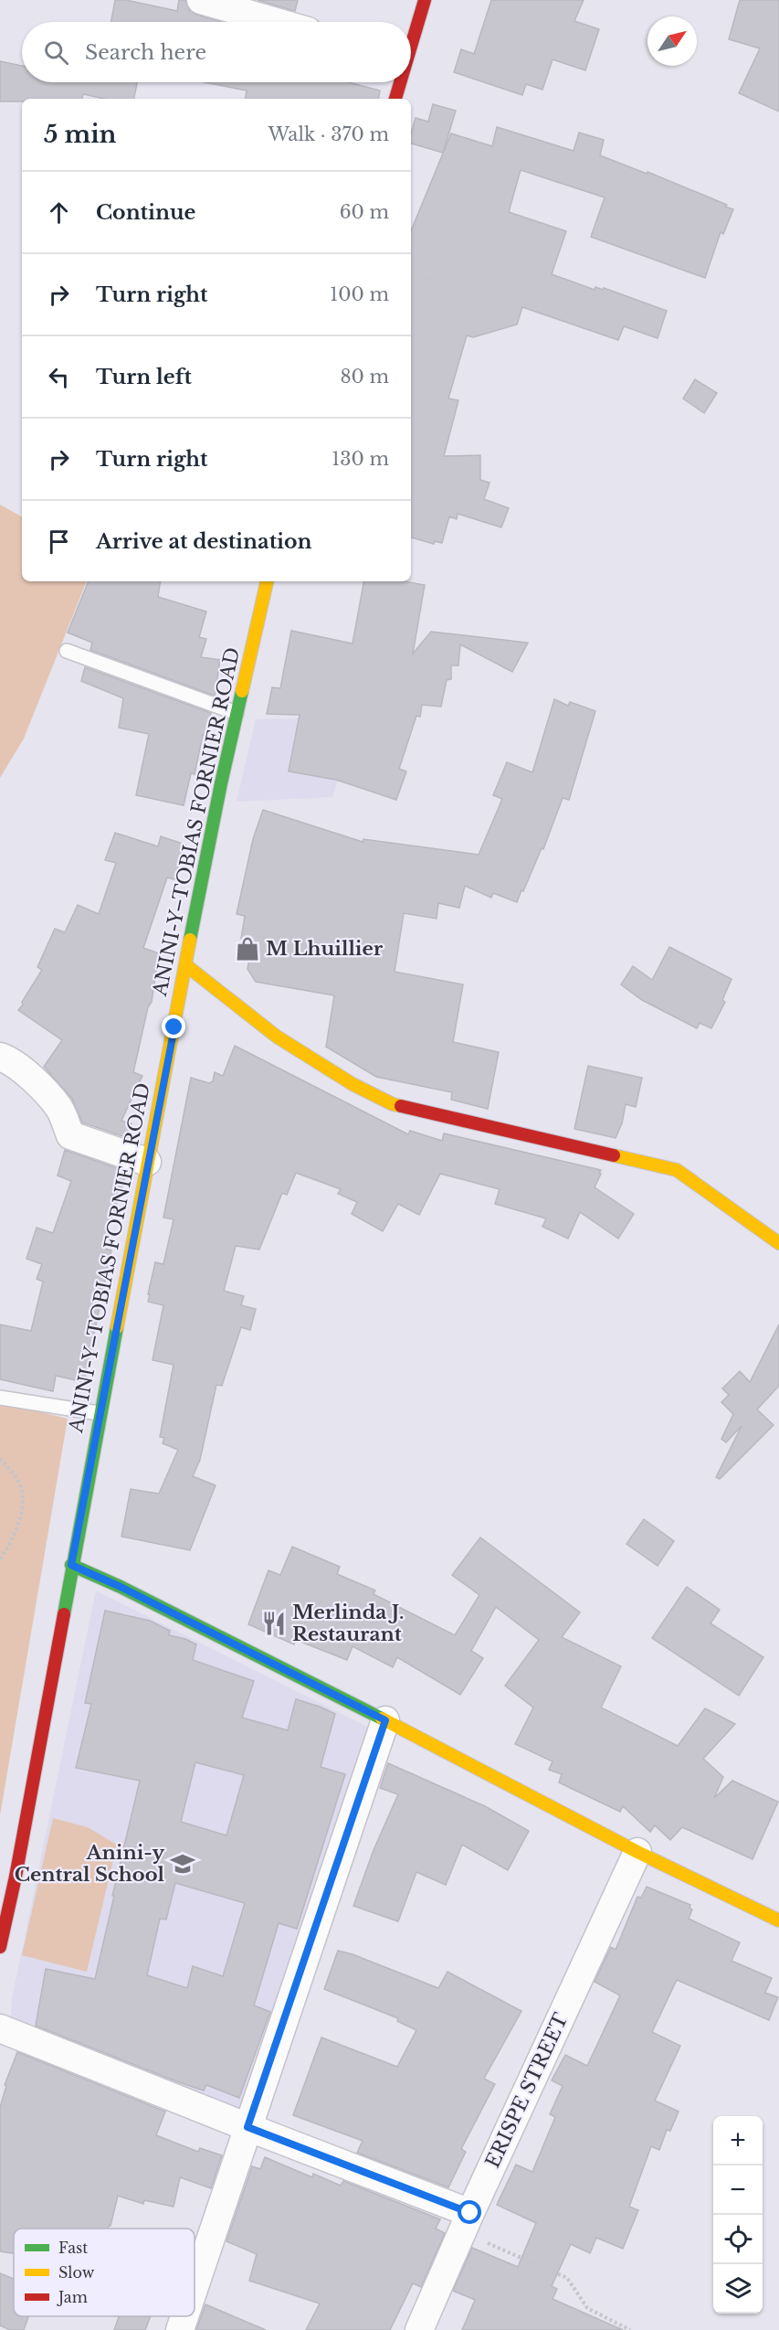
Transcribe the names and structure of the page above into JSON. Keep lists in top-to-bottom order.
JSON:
{
  "streets": {
    "main road": ["ANINI-Y–TOBIAS FORNIER ROAD"],
    "street": ["ERISPE STREET"]
  },
  "places": {
    "shop": ["M Lhuillier"],
    "restaurant": ["Merlinda J. Restaurant"],
    "school or university": ["Anini-y Central School"]
  },
  "legend": ["Fast", "Slow", "Jam"],
  "north": "top right",
  "page": {
    "search": "Search here",
    "heading": ["5 min", "Walk · 370 m"],
    "list": [
      ["Continue", "60 m"],
      ["Turn right", "100 m"],
      ["Turn left", "80 m"],
      ["Turn right", "130 m"],
      "Arrive at destination"
    ],
    "map_buttons": ["+", "−"]
  }
}
